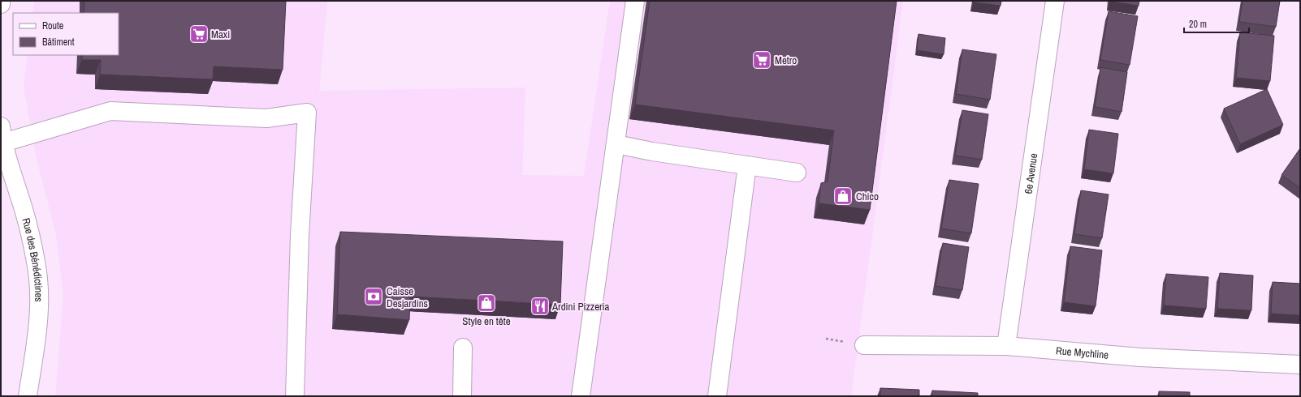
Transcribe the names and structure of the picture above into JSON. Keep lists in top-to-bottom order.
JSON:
{
  "streets": {
    "street": ["6e Avenue", "Rue des Bénédictines", "Rue Mychline"]
  },
  "crossings": [
    ["6e Avenue", "Rue Mychline"]
  ],
  "places": {
    "supermarket": ["Maxi", "Metro"],
    "shop": ["Chico", "Style en tête"],
    "bank": ["Caisse Desjardins"],
    "restaurant": ["Ardini Pizzeria"]
  },
  "legend": ["Route", "Bâtiment"],
  "scale_bar": "20 m"
}
